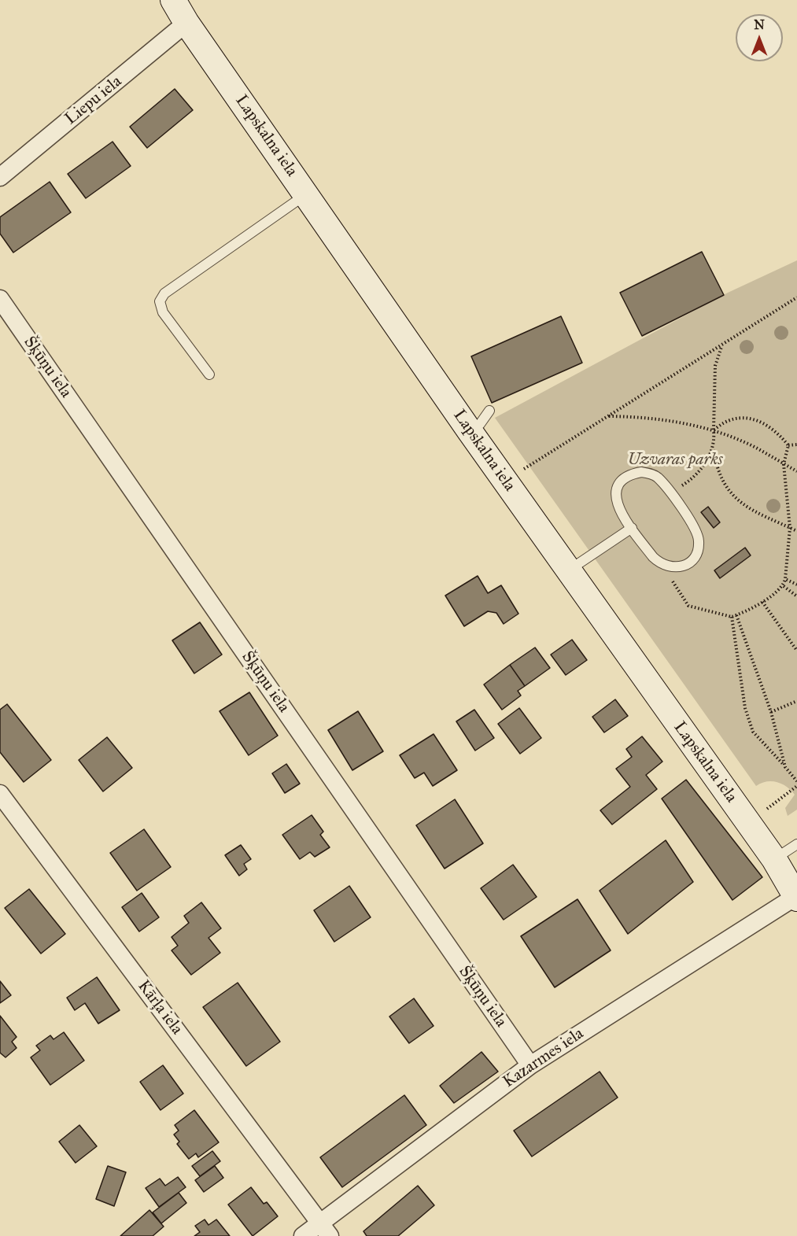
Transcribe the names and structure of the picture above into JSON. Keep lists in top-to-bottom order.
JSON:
{
  "streets": {
    "main road": ["Lapskalna iela"],
    "street": [
      "Liepu iela",
      "Šķūņu iela",
      "Kārļa iela",
      "Kazarmes iela"
    ]
  },
  "crossings": [
    ["Liepu iela", "Lapskalna iela"],
    ["Lapskalna iela", "Kazarmes iela"],
    ["Šķūņu iela", "Kazarmes iela"],
    ["Kārļa iela", "Kazarmes iela"]
  ],
  "parks": ["Uzvaras parks"],
  "north": "top"
}
